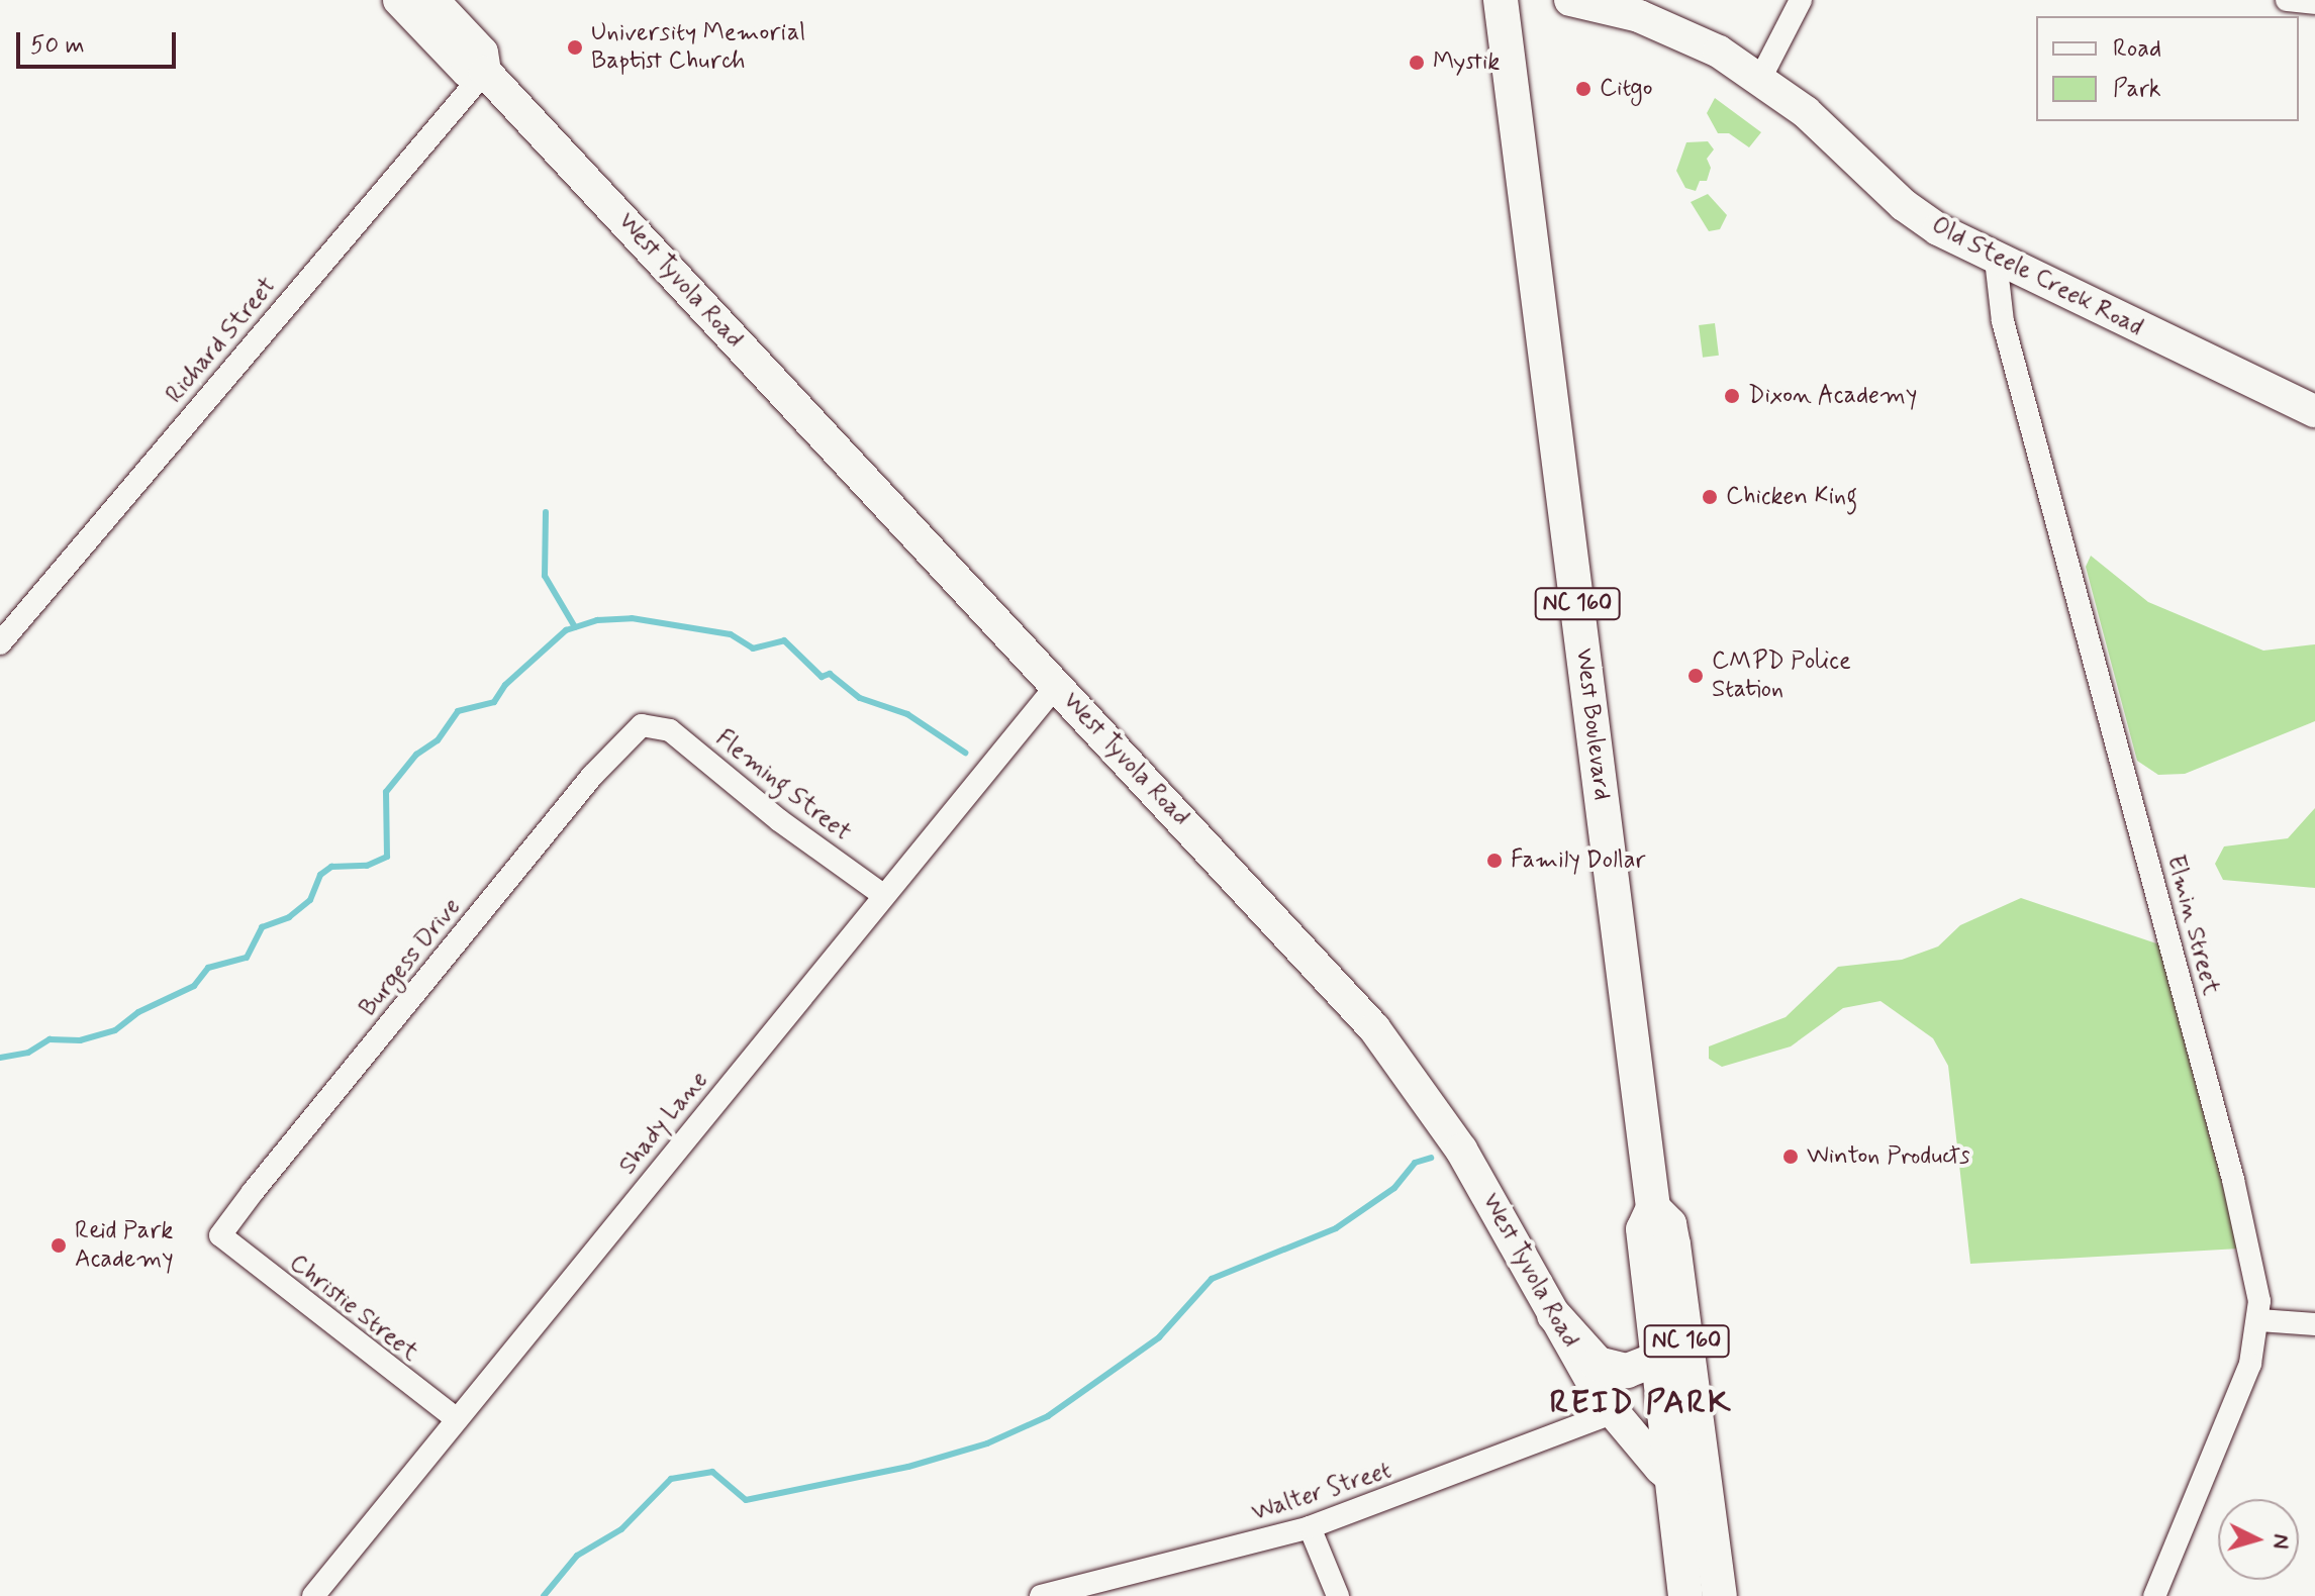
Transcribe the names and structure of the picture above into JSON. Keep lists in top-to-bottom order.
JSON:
{
  "streets": {
    "main road": ["NC 160", "West Boulevard"],
    "street": [
      "Old Steele Creek Road",
      "West Tyvola Road",
      "Richard Street",
      "Fleming Street",
      "Elmin Street",
      "Burgess Drive",
      "Shady Lane",
      "Christie Street",
      "Walter Street"
    ]
  },
  "crossings": [
    ["Old Steele Creek Road", "Elmin Street"],
    ["West Tyvola Road", "Richard Street"],
    ["West Tyvola Road", "West Boulevard"],
    ["West Tyvola Road", "Shady Lane"],
    ["West Tyvola Road", "Walter Street"],
    ["Fleming Street", "Burgess Drive"],
    ["Fleming Street", "Shady Lane"],
    ["Burgess Drive", "Christie Street"],
    ["Shady Lane", "Christie Street"]
  ],
  "districts": ["REID PARK"],
  "places": [
    "University Memorial Baptist Church",
    "Mystik",
    "Citgo",
    "Dixon Academy",
    "Chicken King",
    "CMPD Police Station",
    "Family Dollar",
    "Winton Products",
    "Reid Park Academy"
  ],
  "legend": ["Road", "Park"],
  "scale_bar": "50 m",
  "north": "right"
}
